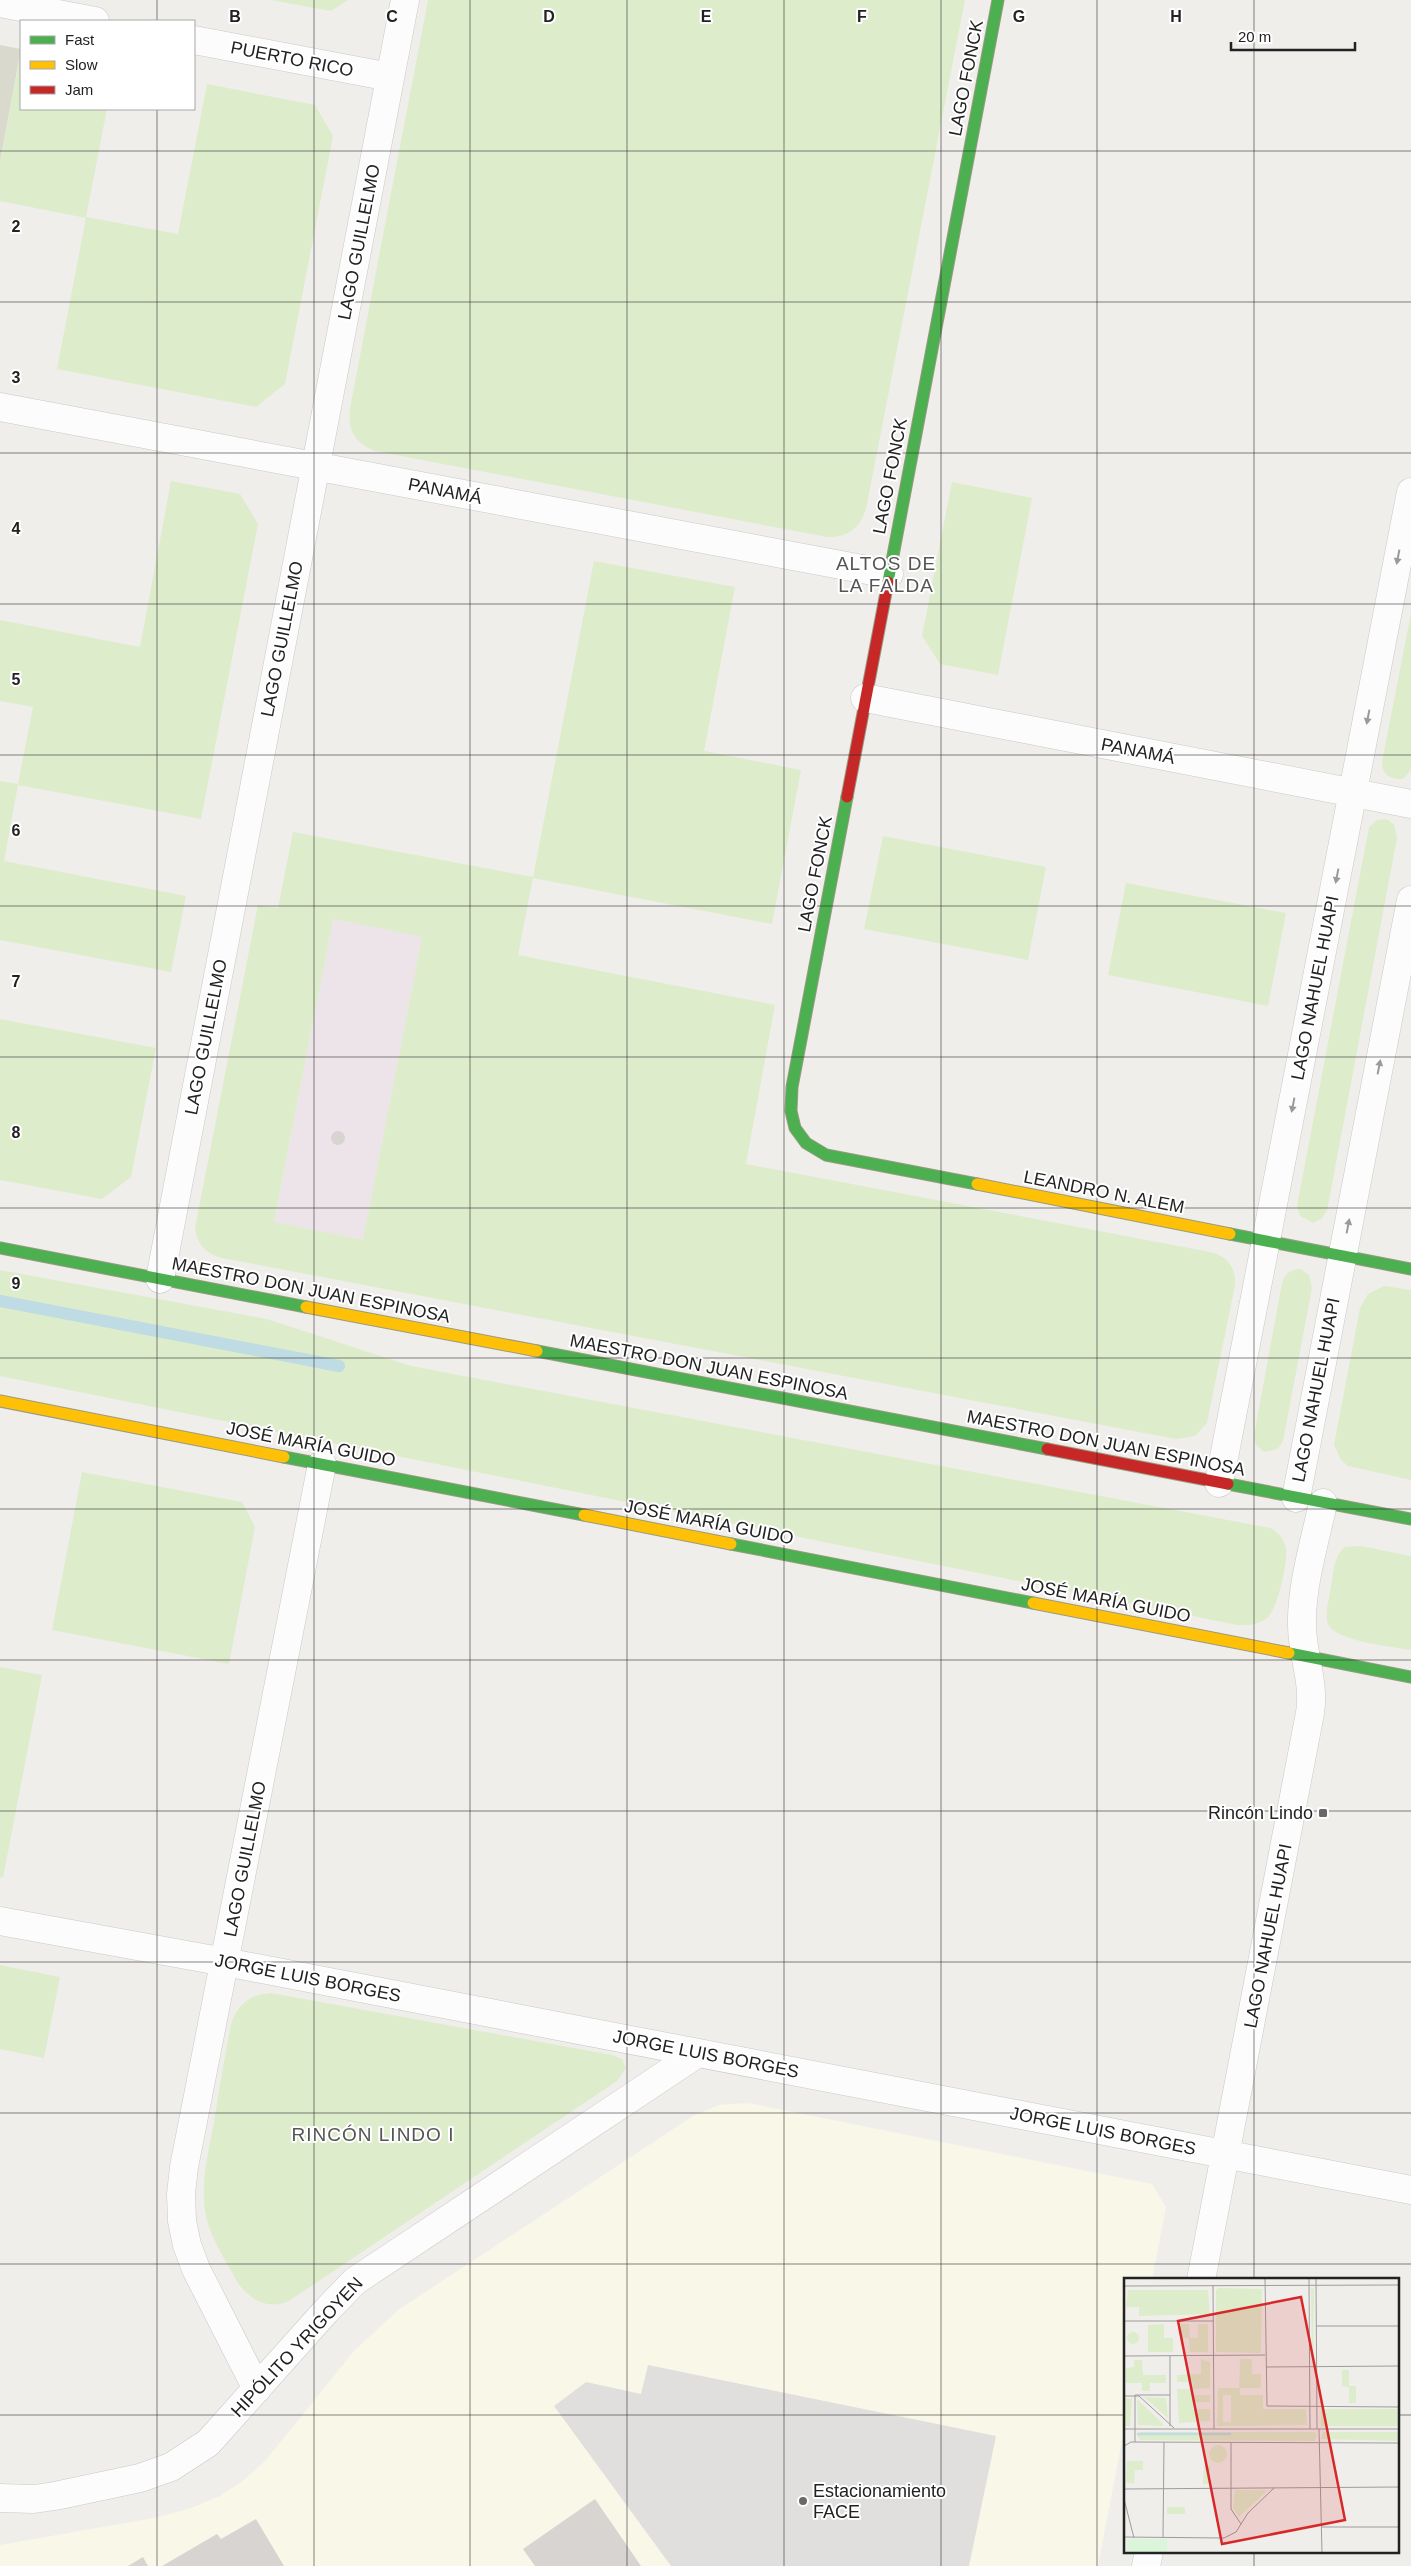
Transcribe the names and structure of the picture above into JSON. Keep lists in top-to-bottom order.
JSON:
{
  "streets": {
    "street": [
      "PUERTO RICO",
      "LAGO FONCK",
      "LAGO GUILLELMO",
      "PANAMÁ",
      "LAGO NAHUEL HUAPI",
      "LEANDRO N. ALEM",
      "MAESTRO DON JUAN ESPINOSA",
      "JOSÉ MARÍA GUIDO",
      "JORGE LUIS BORGES",
      "HIPÓLITO YRIGOYEN"
    ]
  },
  "crossings": [
    ["PUERTO RICO", "LAGO GUILLELMO"],
    ["LAGO FONCK", "PANAMÁ"],
    ["LAGO FONCK", "LEANDRO N. ALEM"],
    ["LAGO GUILLELMO", "PANAMÁ"],
    ["LAGO GUILLELMO", "MAESTRO DON JUAN ESPINOSA"],
    ["LAGO GUILLELMO", "JOSÉ MARÍA GUIDO"],
    ["LAGO GUILLELMO", "JORGE LUIS BORGES"],
    ["LAGO GUILLELMO", "HIPÓLITO YRIGOYEN"],
    ["PANAMÁ", "LAGO NAHUEL HUAPI"],
    ["LAGO NAHUEL HUAPI", "LEANDRO N. ALEM"],
    ["LAGO NAHUEL HUAPI", "MAESTRO DON JUAN ESPINOSA"],
    ["LAGO NAHUEL HUAPI", "JOSÉ MARÍA GUIDO"],
    ["LAGO NAHUEL HUAPI", "JORGE LUIS BORGES"],
    ["JORGE LUIS BORGES", "HIPÓLITO YRIGOYEN"]
  ],
  "districts": ["ALTOS DE LA FALDA", "RINCÓN LINDO I"],
  "places": {
    "transit": ["Rincón Lindo"],
    "other": ["Estacionamiento FACE"]
  },
  "legend": ["Fast", "Slow", "Jam"],
  "scale_bar": "20 m",
  "grid": {
    "columns": [
      "B",
      "C",
      "D",
      "E",
      "F",
      "G",
      "H"
    ],
    "rows": [
      "2",
      "3",
      "4",
      "5",
      "6",
      "7",
      "8",
      "9"
    ]
  }
}
